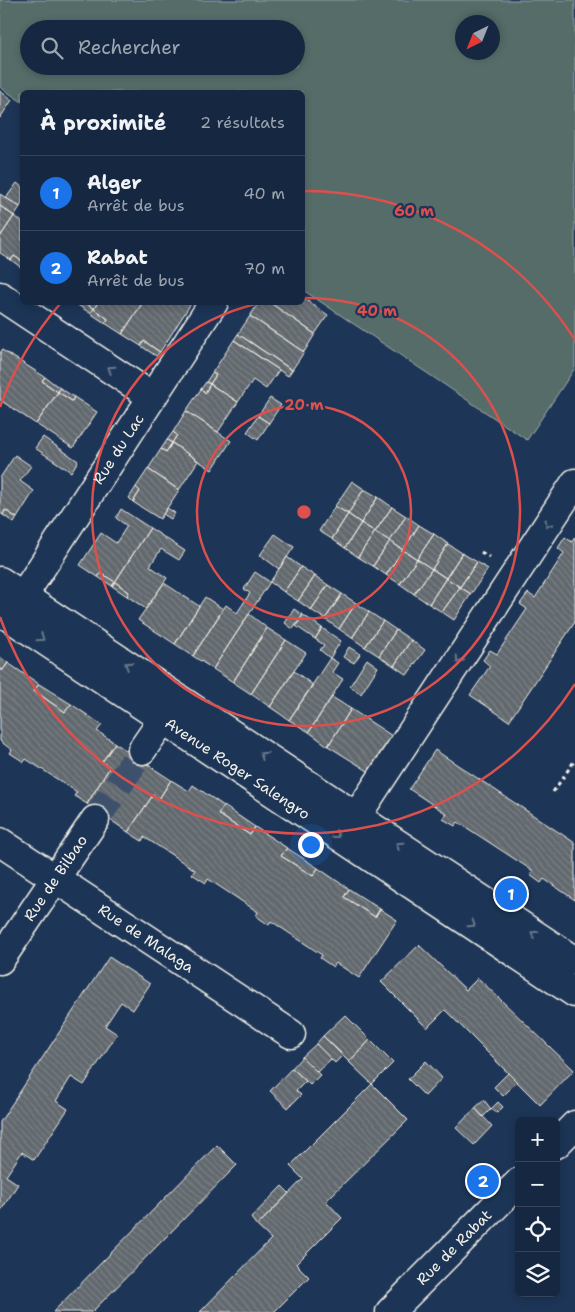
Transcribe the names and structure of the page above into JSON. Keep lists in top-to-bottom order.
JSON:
{
  "streets": {
    "street": [
      "Rue du Lac",
      "Avenue Roger Salengro",
      "Rue de Bilbao",
      "Rue de Malaga",
      "Rue de Rabat"
    ]
  },
  "crossings": [
    ["Rue du Lac", "Avenue Roger Salengro"],
    ["Rue de Bilbao", "Rue de Malaga"]
  ],
  "north": "bottom left",
  "page": {
    "search": "Rechercher",
    "heading": ["À proximité", "2 résultats"],
    "list": [
      {
        "mark": "1",
        "name": "Alger",
        "note": "Arrêt de bus",
        "value": "40 m"
      },
      {
        "mark": "2",
        "name": "Rabat",
        "note": "Arrêt de bus",
        "value": "70 m"
      }
    ],
    "pins": ["1", "2"],
    "map_buttons": ["+", "−"]
  },
  "rings": ["60 m", "40 m", "20 m"]
}
